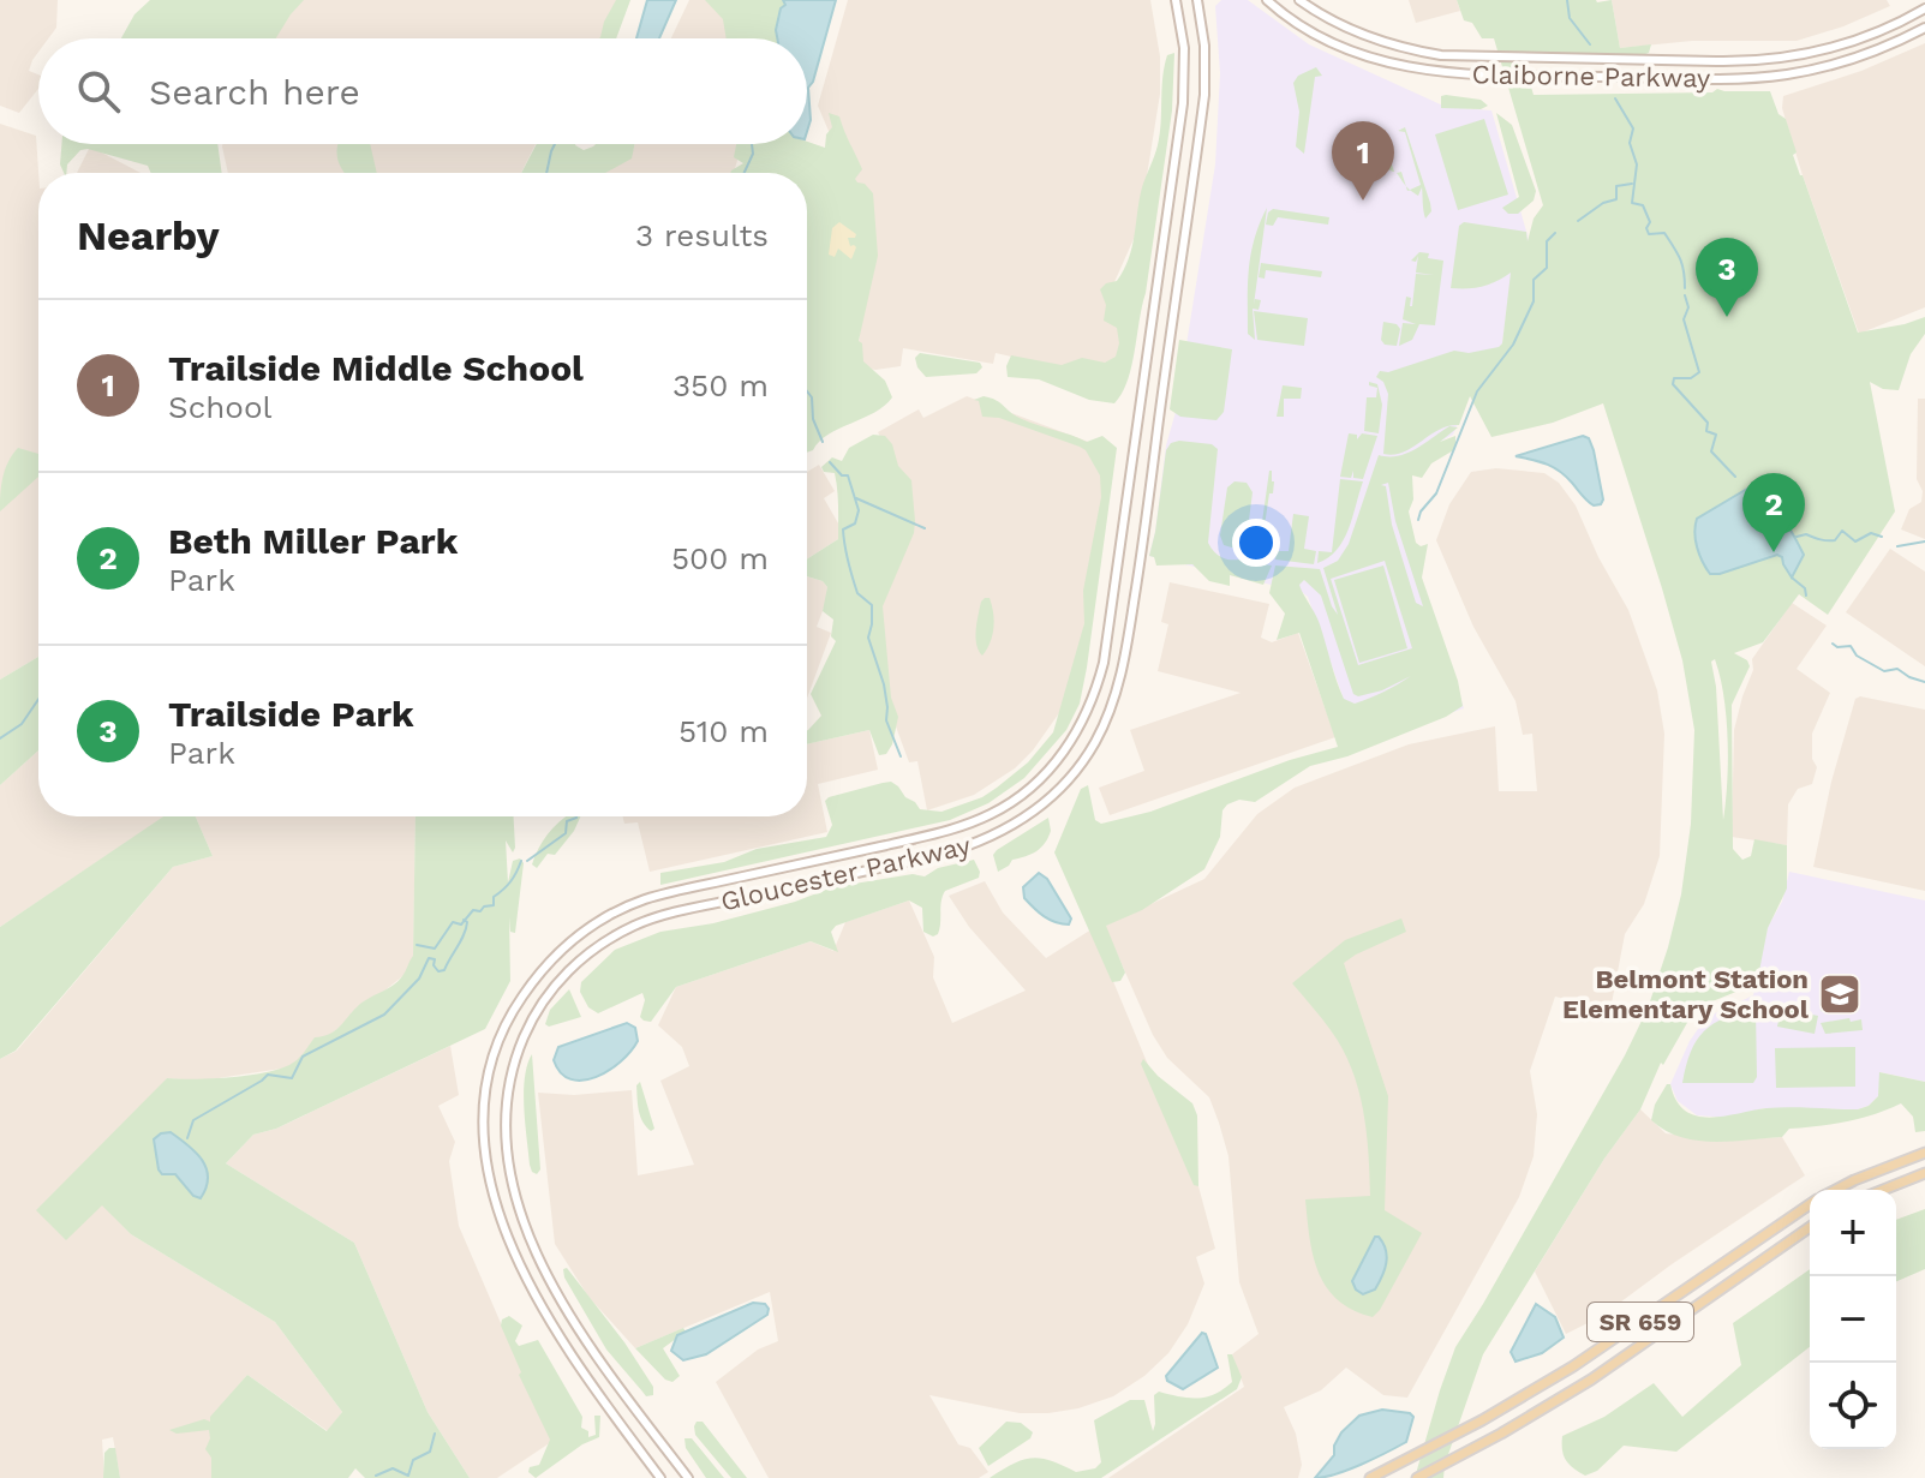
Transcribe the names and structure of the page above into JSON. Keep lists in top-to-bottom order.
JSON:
{
  "streets": {
    "main road": ["Claiborne Parkway", "Gloucester Parkway", "SR 659"]
  },
  "places": {
    "school or university": ["Belmont Station Elementary School"]
  },
  "page": {
    "search": "Search here",
    "pins": ["1", "3", "2"],
    "heading": ["Nearby", "3 results"],
    "list": [
      {
        "mark": "1",
        "name": "Trailside Middle School",
        "note": "School",
        "value": "350 m"
      },
      {
        "mark": "2",
        "name": "Beth Miller Park",
        "note": "Park",
        "value": "500 m"
      },
      {
        "mark": "3",
        "name": "Trailside Park",
        "note": "Park",
        "value": "510 m"
      }
    ],
    "map_buttons": ["+", "−"]
  }
}
